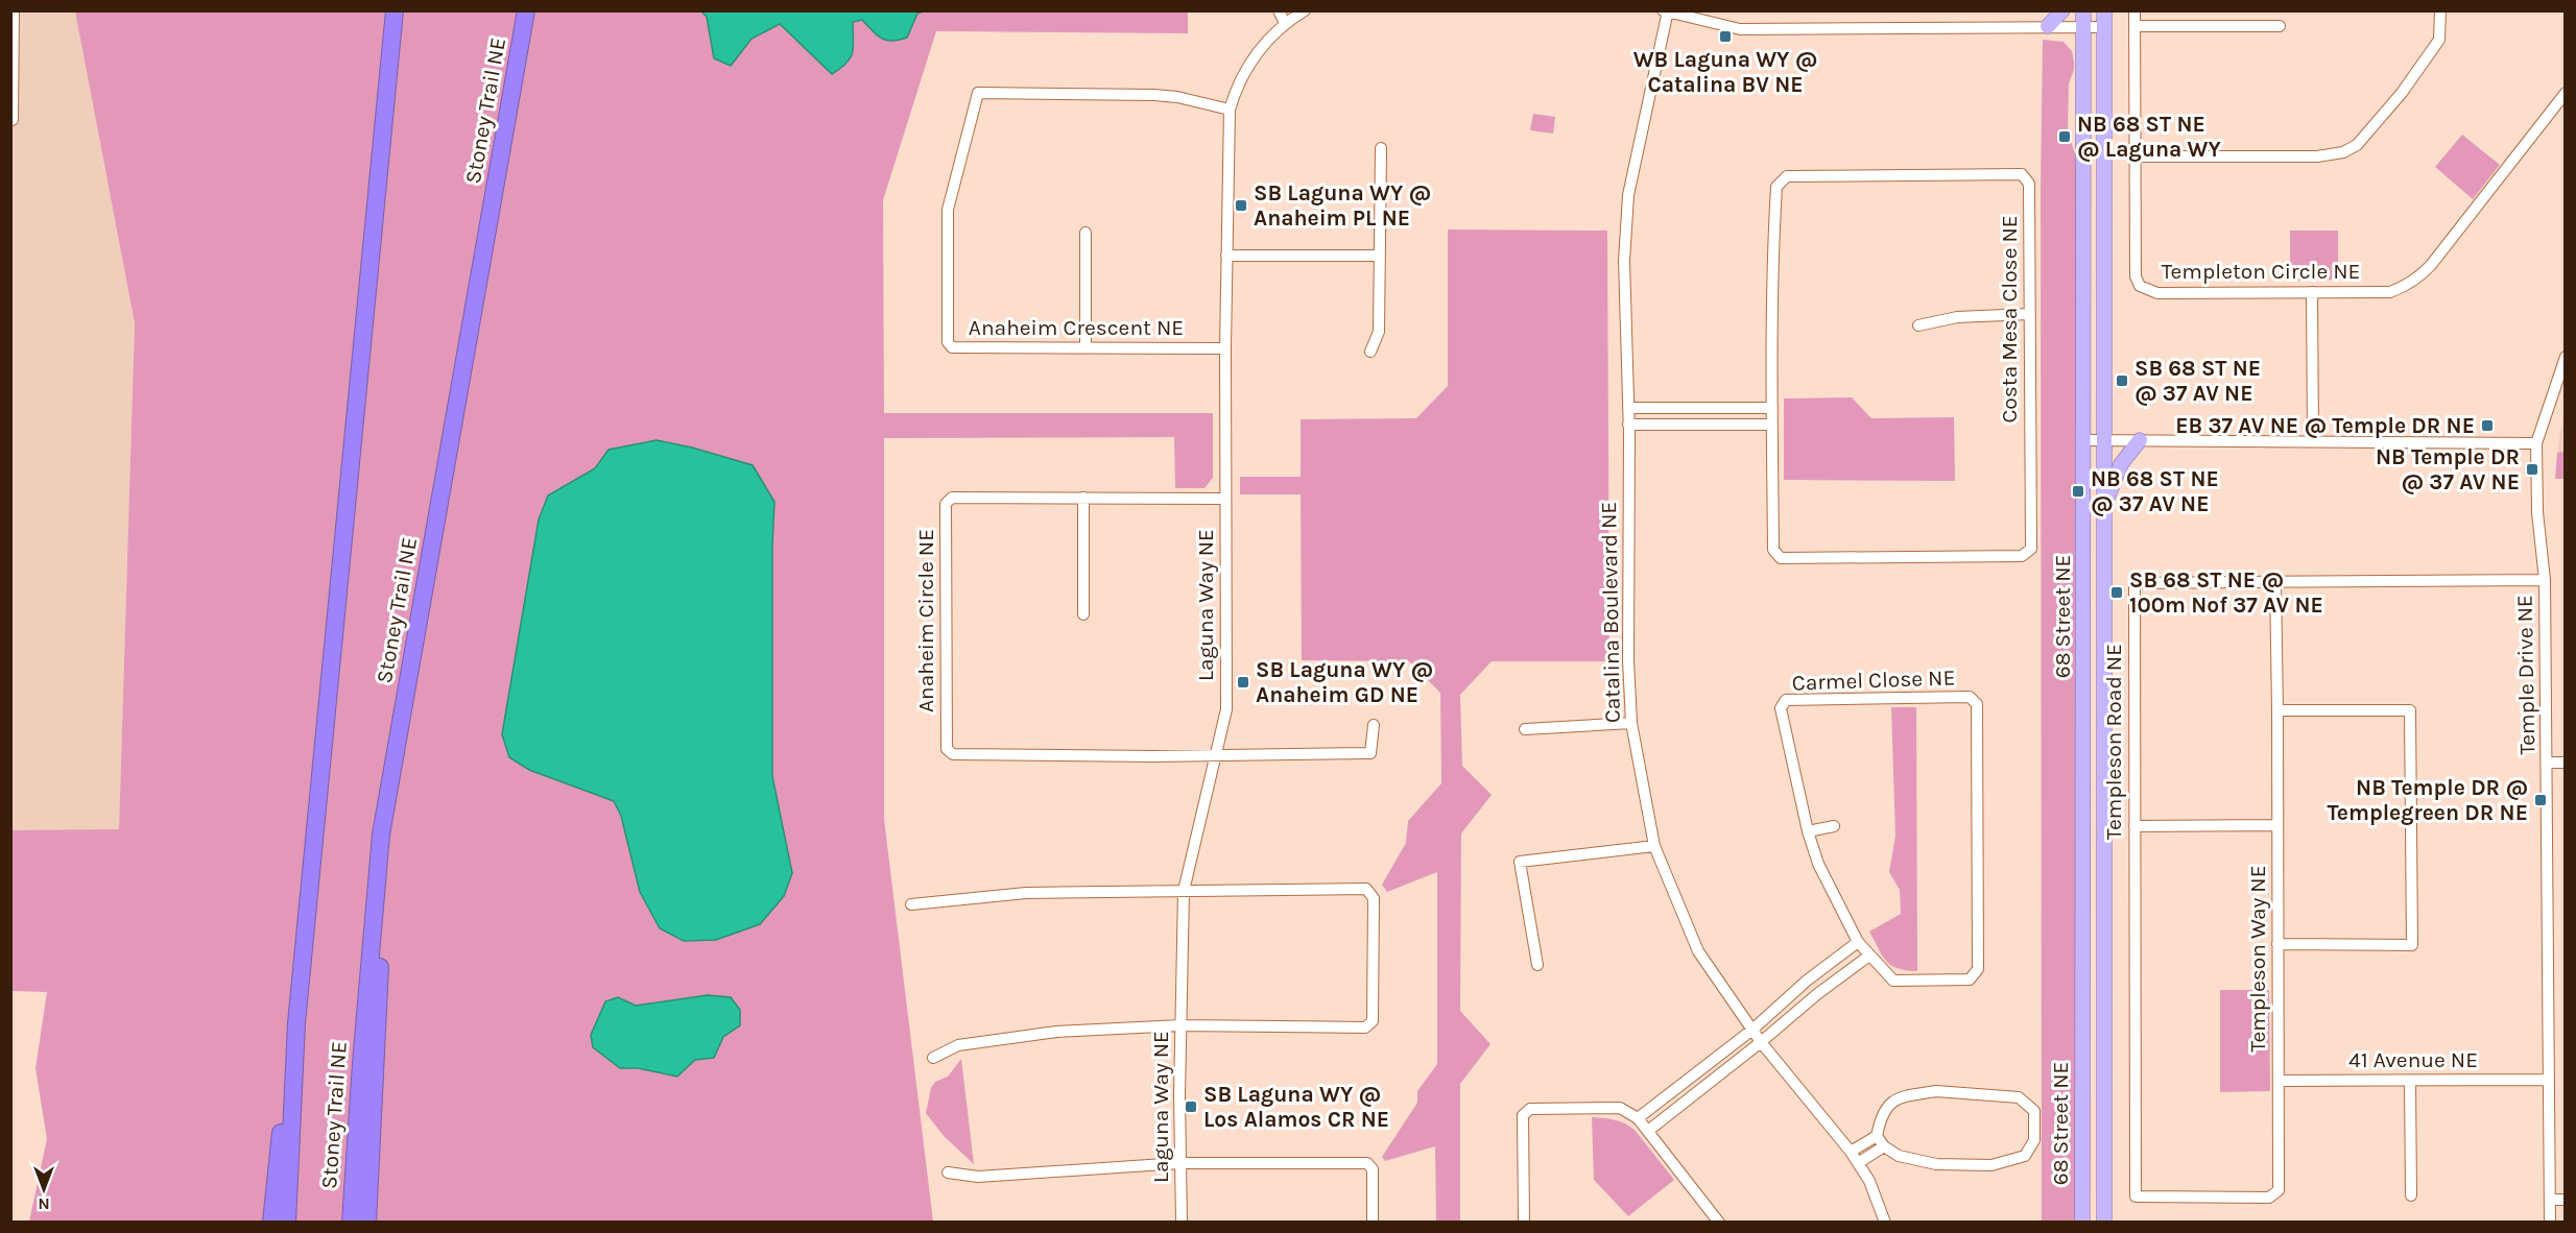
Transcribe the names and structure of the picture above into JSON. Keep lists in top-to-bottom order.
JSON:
{
  "streets": {
    "highway": ["Stoney Trail NE"],
    "main road": ["68 Street NE"],
    "street": [
      "Templeton Circle NE",
      "Costa Mesa Close NE",
      "Anaheim Crescent NE",
      "Laguna Way NE",
      "Catalina Boulevard NE",
      "Anaheim Circle NE",
      "Temple Drive NE",
      "Carmel Close NE",
      "Templeson Road NE",
      "Templeson Way NE",
      "41 Avenue NE"
    ]
  },
  "crossings": [
    ["Anaheim Crescent NE", "Laguna Way NE"],
    ["Laguna Way NE", "Anaheim Circle NE"],
    ["Temple Drive NE", "Templeson Road NE"],
    ["Temple Drive NE", "41 Avenue NE"],
    ["Templeson Road NE", "Templeson Way NE"],
    ["Templeson Way NE", "41 Avenue NE"]
  ],
  "places": {
    "transit": [
      "WB Laguna WY @ Catalina BV NE",
      "NB 68 ST NE @ Laguna WY",
      "SB Laguna WY @ Anaheim PL NE",
      "SB 68 ST NE @ 37 AV NE",
      "EB 37 AV NE @ Temple DR NE",
      "NB Temple DR @ 37 AV NE",
      "NB 68 ST NE @ 37 AV NE",
      "SB 68 ST NE @ 100m Nof 37 AV NE",
      "SB Laguna WY @ Anaheim GD NE",
      "NB Temple DR @ Templegreen DR NE",
      "SB Laguna WY @ Los Alamos CR NE"
    ]
  },
  "north": "bottom"
}
